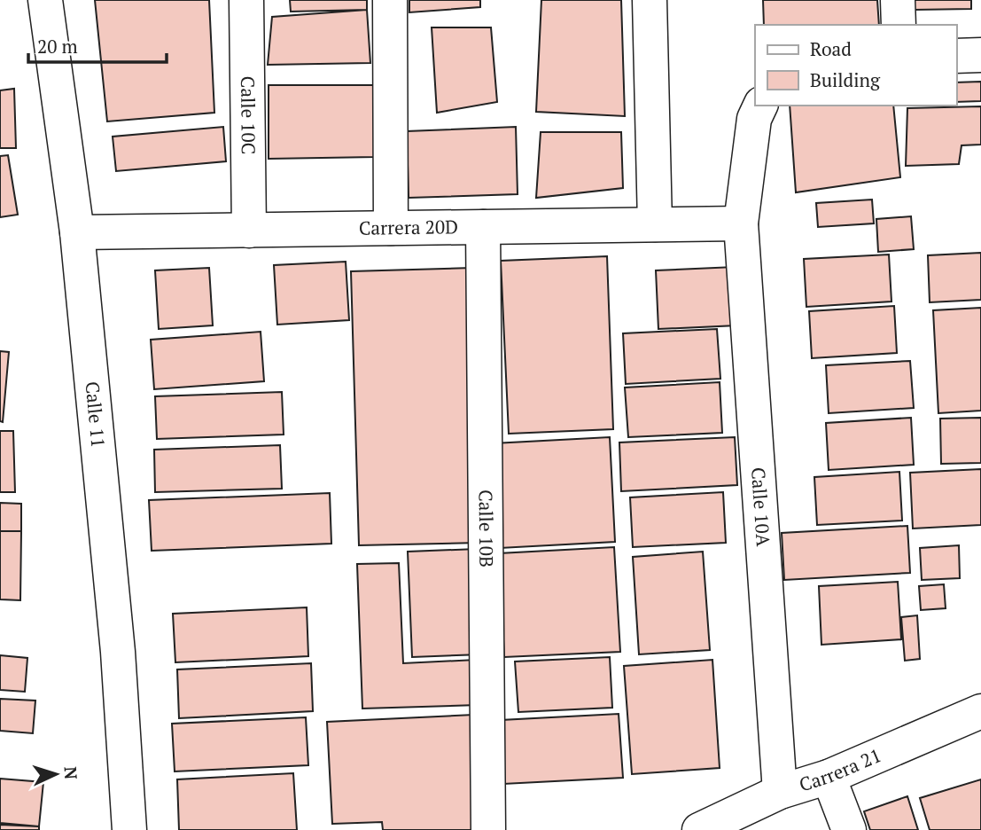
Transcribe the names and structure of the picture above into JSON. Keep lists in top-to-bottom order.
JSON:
{
  "streets": {
    "street": [
      "Calle 10C",
      "Carrera 20D",
      "Calle 11",
      "Calle 10A",
      "Calle 10B",
      "Carrera 21"
    ]
  },
  "crossings": [
    ["Calle 10C", "Carrera 20D"],
    ["Carrera 20D", "Calle 11"],
    ["Carrera 20D", "Calle 10A"],
    ["Carrera 20D", "Calle 10B"],
    ["Calle 10A", "Carrera 21"]
  ],
  "legend": ["Road", "Building"],
  "scale_bar": "20 m",
  "north": "right"
}
